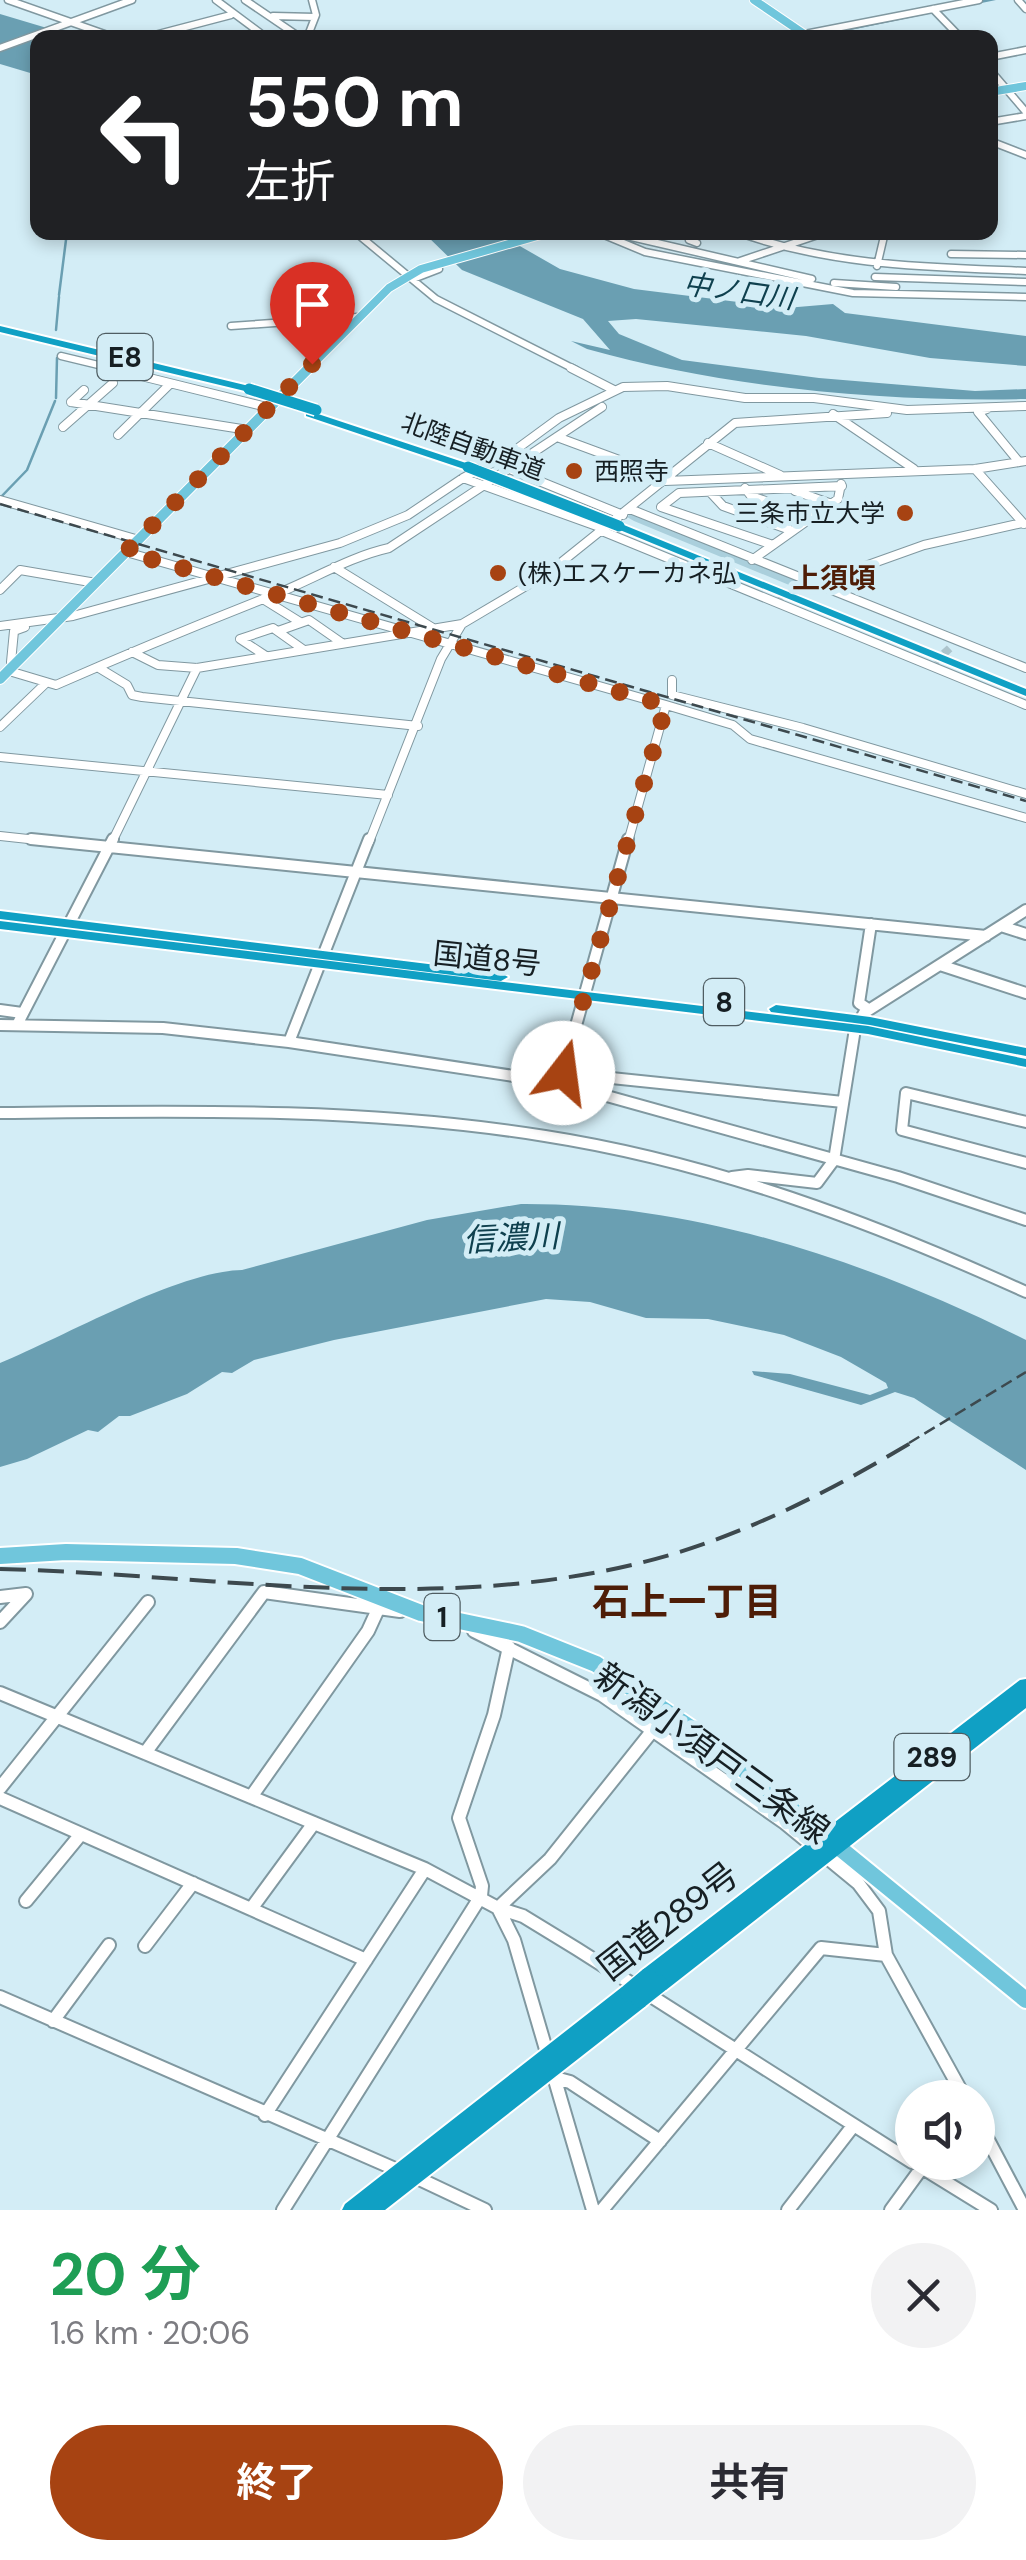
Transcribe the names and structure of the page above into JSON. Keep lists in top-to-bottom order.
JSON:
{
  "streets": {
    "highway": [
      "E8",
      "北陸自動車道",
      "国道8号",
      "8",
      "289",
      "国道289号"
    ],
    "main road": ["1", "新潟小須戸三条線"]
  },
  "crossings": [
    ["新潟小須戸三条線", "国道289号"]
  ],
  "districts": ["上須頃", "石上一丁目"],
  "water": ["中ノ口川", "信濃川"],
  "places": ["西照寺", "三条市立大学", "(株)エスケーカネ弘"],
  "page": {
    "turn": ["550 m", "左折"],
    "heading": ["20 分", "1.6 km · 20:06"],
    "buttons": ["終了", "共有"]
  }
}
